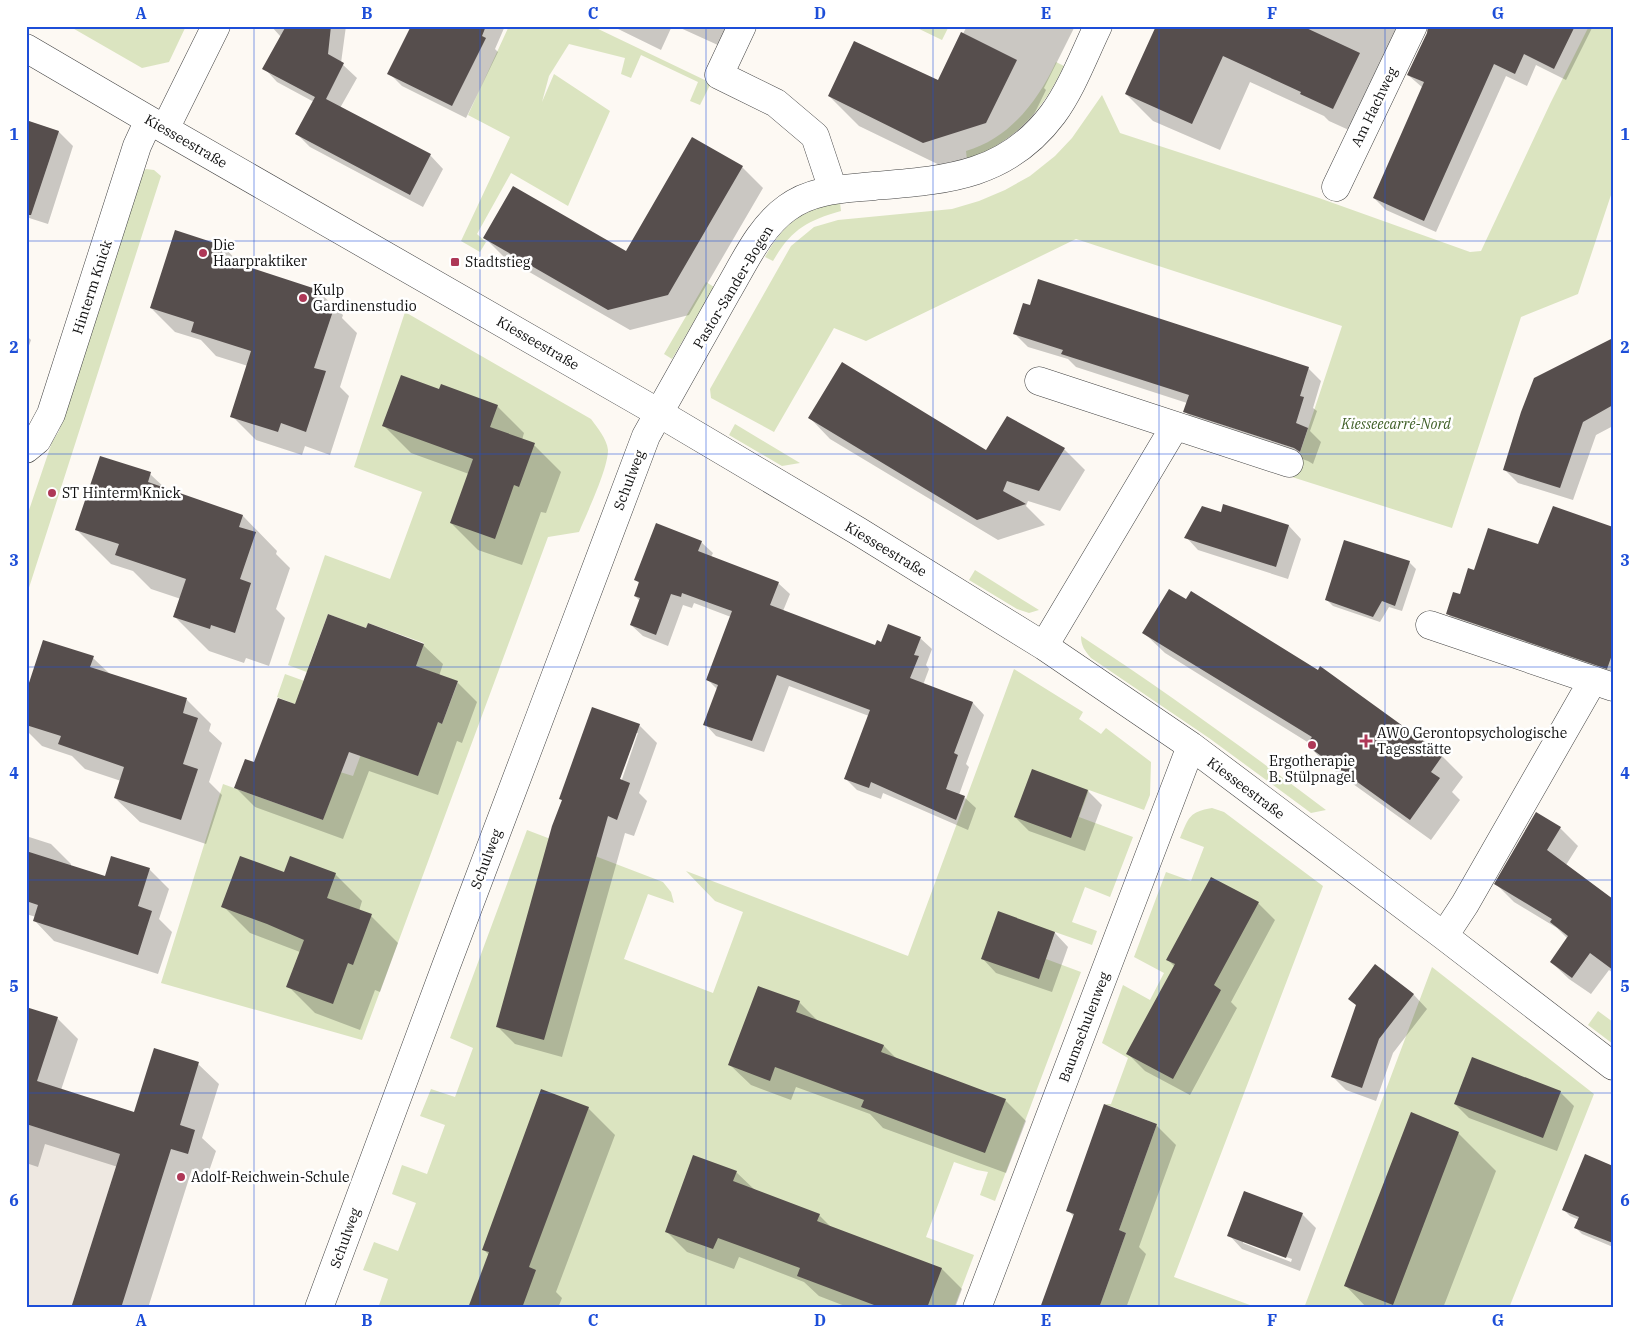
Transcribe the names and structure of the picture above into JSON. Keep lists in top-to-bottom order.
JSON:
{
  "streets": {
    "street": [
      "Am Hachweg",
      "Kiesseestraße",
      "Hinterm Knick",
      "Pastor-Sander-Bogen",
      "Schulweg",
      "Baumschulenweg"
    ]
  },
  "crossings": [
    ["Kiesseestraße", "Hinterm Knick"],
    ["Kiesseestraße", "Pastor-Sander-Bogen"],
    ["Kiesseestraße", "Schulweg"],
    ["Kiesseestraße", "Baumschulenweg"],
    ["Pastor-Sander-Bogen", "Schulweg"]
  ],
  "parks": ["Kiesseecarré-Nord"],
  "places": {
    "other": [
      "Die Haarpraktiker",
      "Kulp Gardinenstudio",
      "ST Hinterm Knick",
      "Ergotherapie B. Stülpnagel",
      "Adolf-Reichwein-Schule"
    ],
    "transit": ["Stadtstieg"],
    "health": ["AWO Gerontopsychologische Tagesstätte"]
  },
  "grid": {
    "columns": [
      "A",
      "B",
      "C",
      "D",
      "E",
      "F",
      "G"
    ],
    "rows": [
      "1",
      "2",
      "3",
      "4",
      "5",
      "6"
    ]
  }
}
